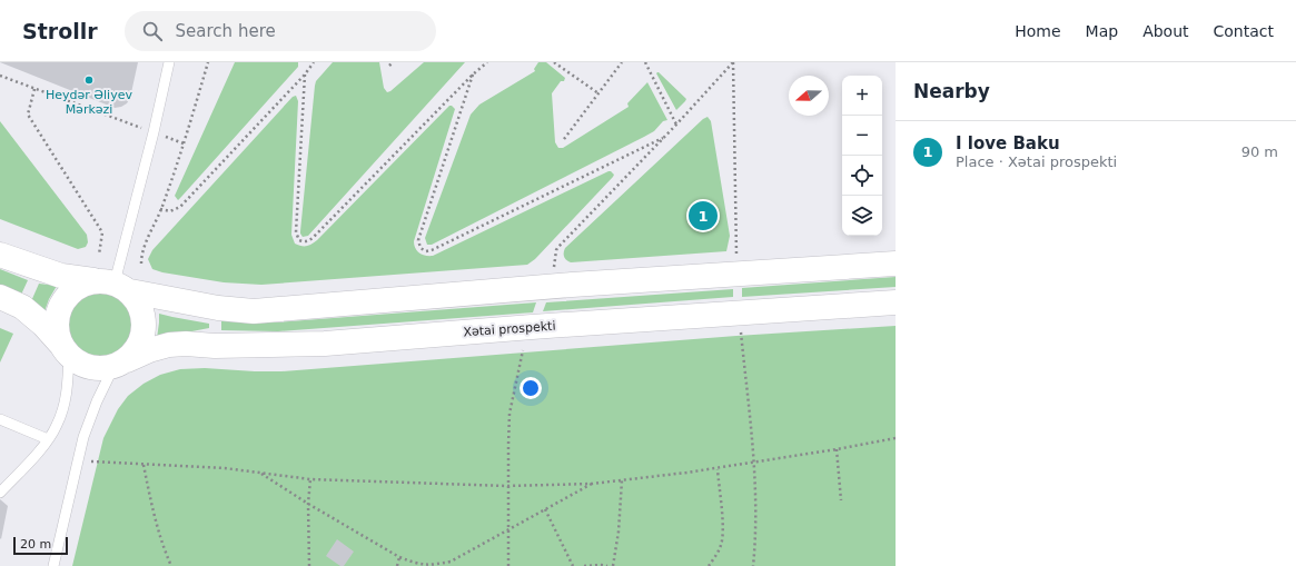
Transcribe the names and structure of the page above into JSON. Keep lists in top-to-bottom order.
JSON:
{
  "streets": {
    "street": ["Xətai prospekti"]
  },
  "places": ["Heydər Əliyev Mərkəzi"],
  "scale_bar": "20 m",
  "north": "left",
  "page": {
    "header": "Strollr",
    "search": "Search here",
    "nav": [
      "Home",
      "Map",
      "About",
      "Contact"
    ],
    "heading": "Nearby",
    "map_buttons": ["+", "−"],
    "list": [
      {
        "mark": "1",
        "name": "I love Baku",
        "note": "Place · Xətai prospekti",
        "value": "90 m"
      }
    ],
    "pins": "1",
    "scale": "20 m"
  }
}
